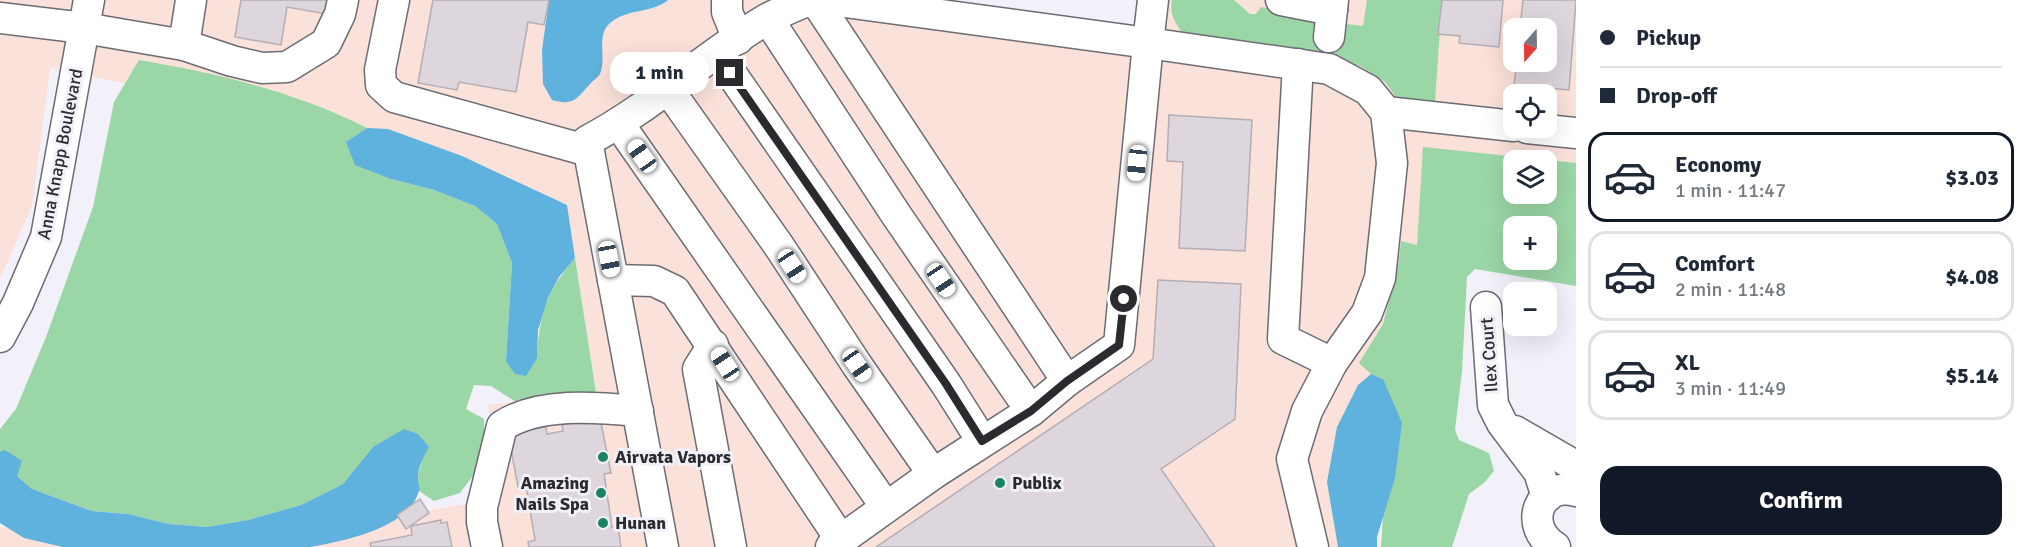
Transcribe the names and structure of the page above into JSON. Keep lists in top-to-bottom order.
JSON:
{
  "streets": {
    "street": ["Anna Knapp Boulevard", "Ilex Court"]
  },
  "places": [
    "Airvata Vapors",
    "Publix",
    "Amazing Nails Spa",
    "Hunan"
  ],
  "north": "bottom",
  "page": {
    "banner": ["Pickup", "Drop-off"],
    "map_buttons": ["+", "−"],
    "bubble": "1 min",
    "list": [
      {
        "name": "Economy",
        "note": "1 min · 11:47",
        "value": "$3.03"
      },
      {
        "name": "Comfort",
        "note": "2 min · 11:48",
        "value": "$4.08"
      },
      {
        "name": "XL",
        "note": "3 min · 11:49",
        "value": "$5.14"
      }
    ],
    "buttons": "Confirm"
  }
}
